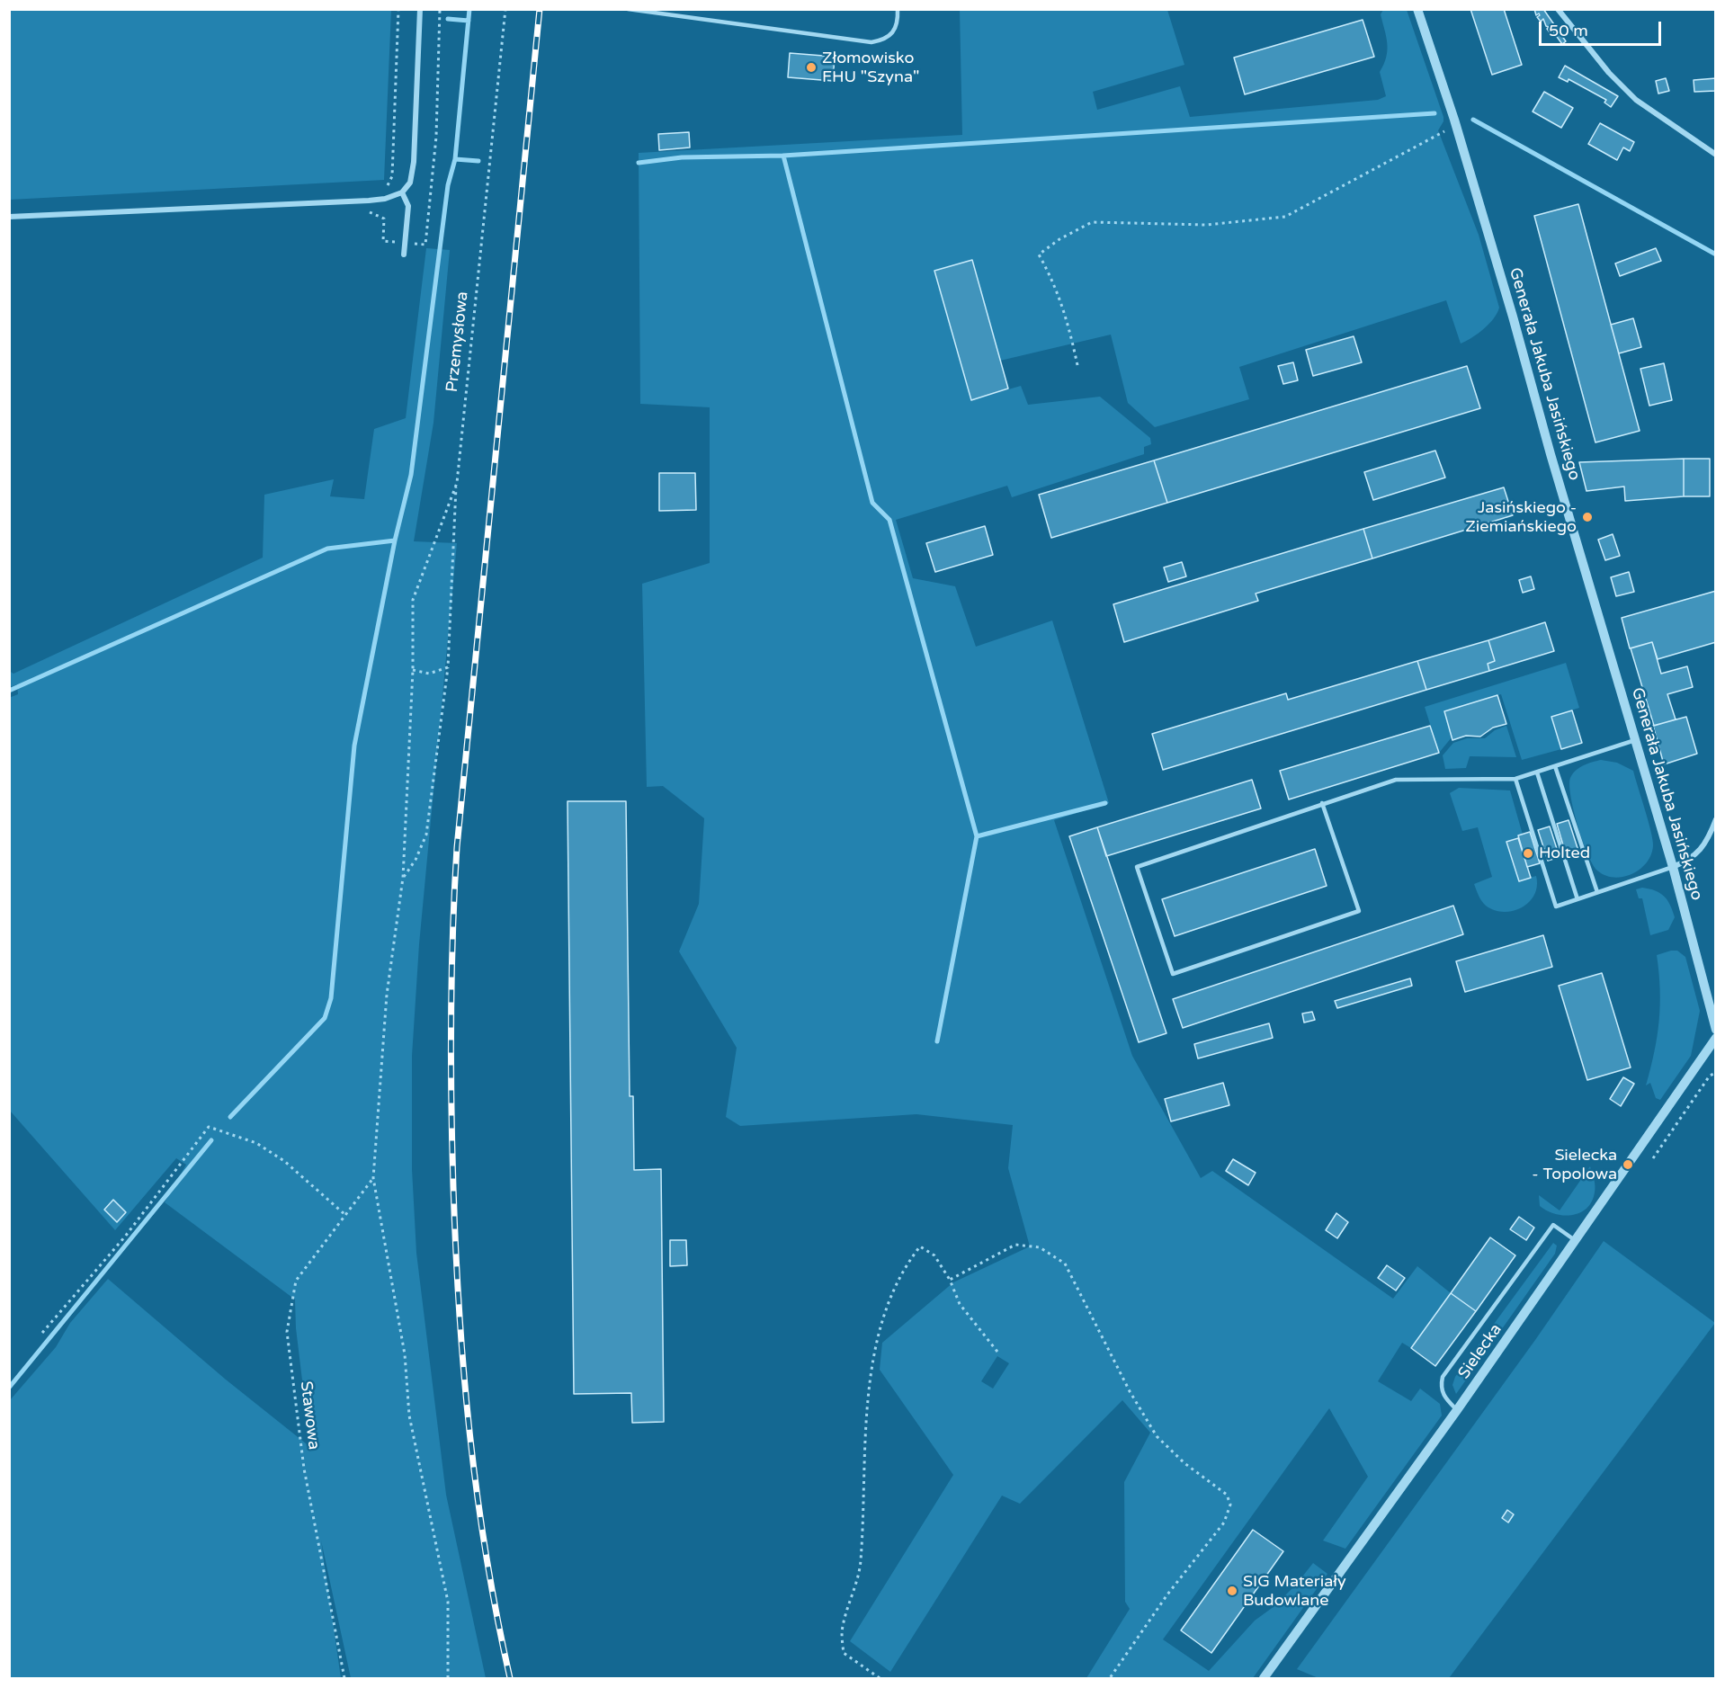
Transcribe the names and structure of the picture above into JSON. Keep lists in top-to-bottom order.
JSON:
{
  "streets": {
    "street": ["Generała Jakuba Jasińskiego", "Sielecka"],
    "path": ["Przemysłowa", "Stawowa"]
  },
  "crossings": [
    ["Przemysłowa", "Stawowa"]
  ],
  "places": [
    "Złomowisko FHU \"Szyna\"",
    "Jasińskiego - Ziemiańskiego",
    "Holted",
    "Sielecka - Topolowa",
    "SIG Materiały Budowlane"
  ],
  "scale_bar": "50 m"
}
